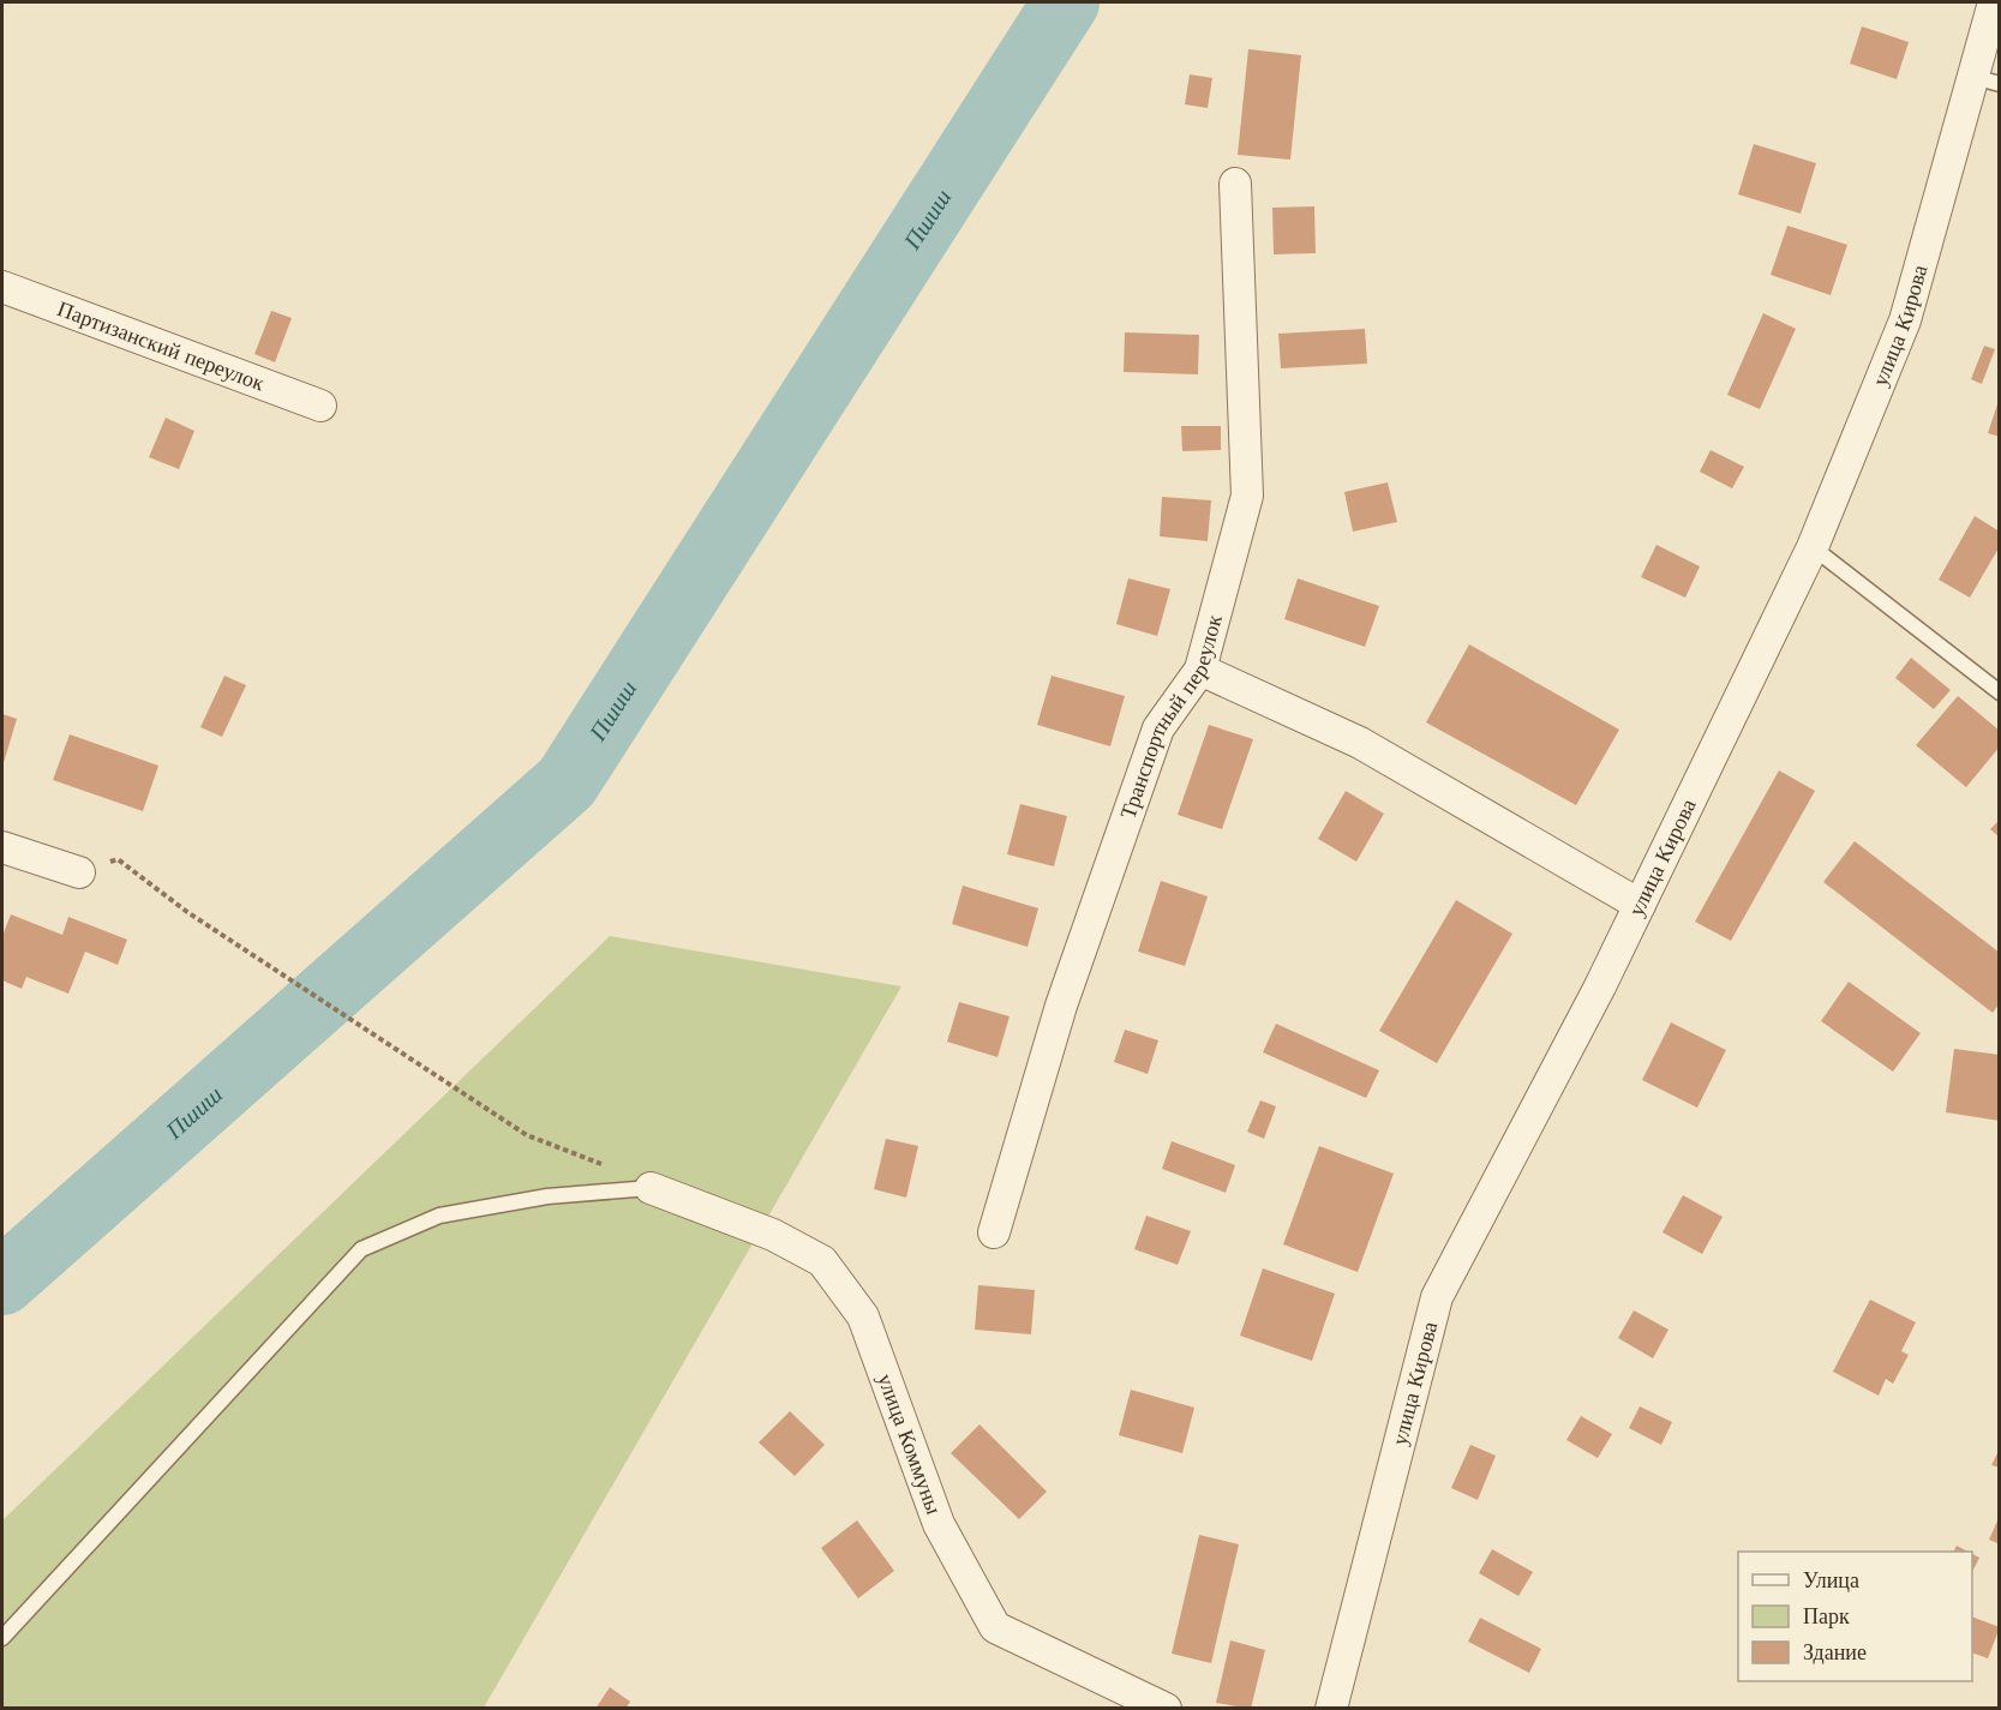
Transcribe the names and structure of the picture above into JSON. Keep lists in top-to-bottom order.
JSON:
{
  "streets": {
    "street": [
      "улица Кирова",
      "Партизанский переулок",
      "Транспортный переулок",
      "улица Коммуны"
    ]
  },
  "water": ["Пшиш"],
  "legend": ["Улица", "Парк", "Здание"]
}
